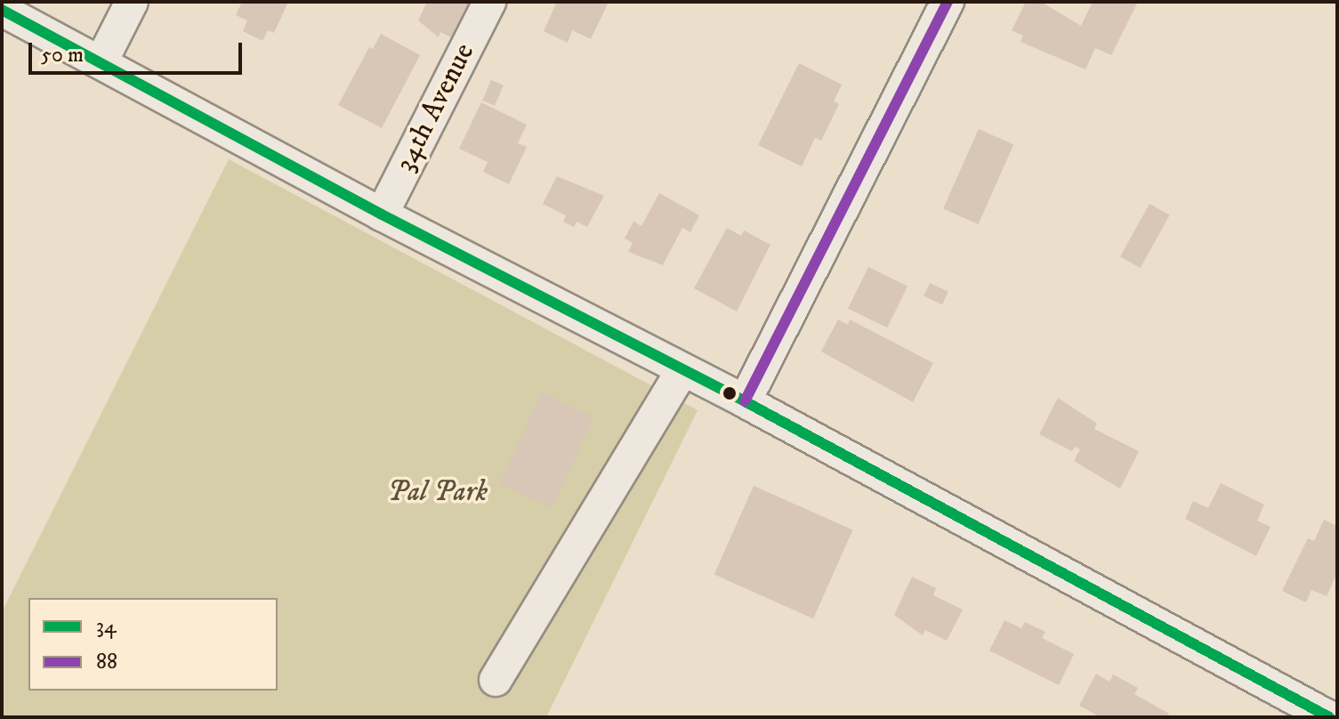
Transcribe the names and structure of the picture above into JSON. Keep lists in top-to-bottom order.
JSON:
{
  "streets": {
    "street": ["34th Avenue"]
  },
  "parks": ["Pal Park"],
  "lines": ["transit line 88", "transit line 34"],
  "legend": ["34", "88"],
  "scale_bar": "50 m"
}
